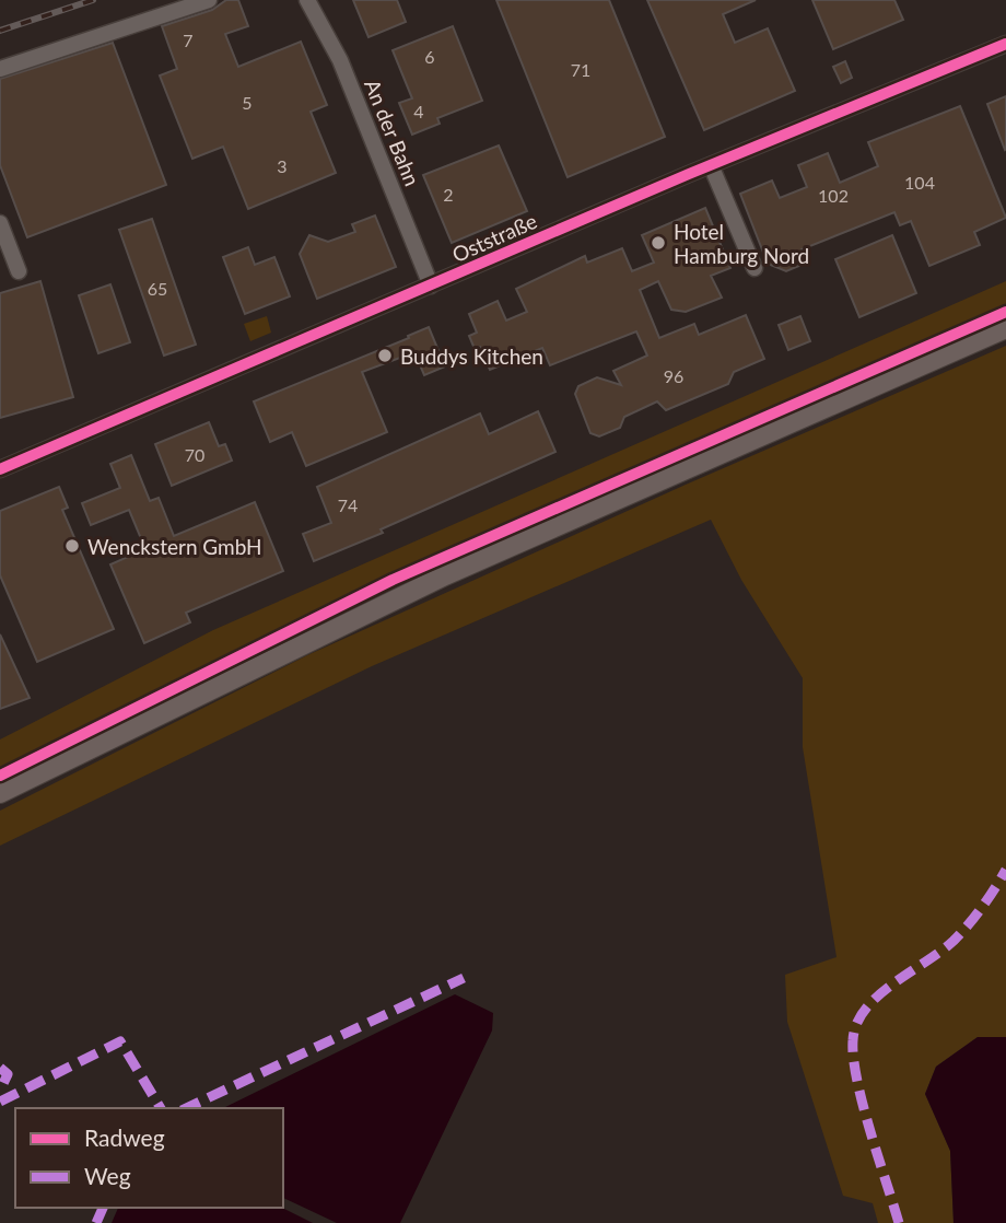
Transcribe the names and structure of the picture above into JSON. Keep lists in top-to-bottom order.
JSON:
{
  "streets": {
    "street": ["An der Bahn", "Oststraße"]
  },
  "crossings": [
    ["An der Bahn", "Oststraße"]
  ],
  "places": ["Hotel Hamburg Nord", "Buddys Kitchen", "Wenckstern GmbH"],
  "house_numbers": [
    "7",
    "6",
    "71",
    "5",
    "4",
    "3",
    "104",
    "2",
    "102",
    "65",
    "96",
    "70",
    "74"
  ],
  "legend": ["Radweg", "Weg"]
}
